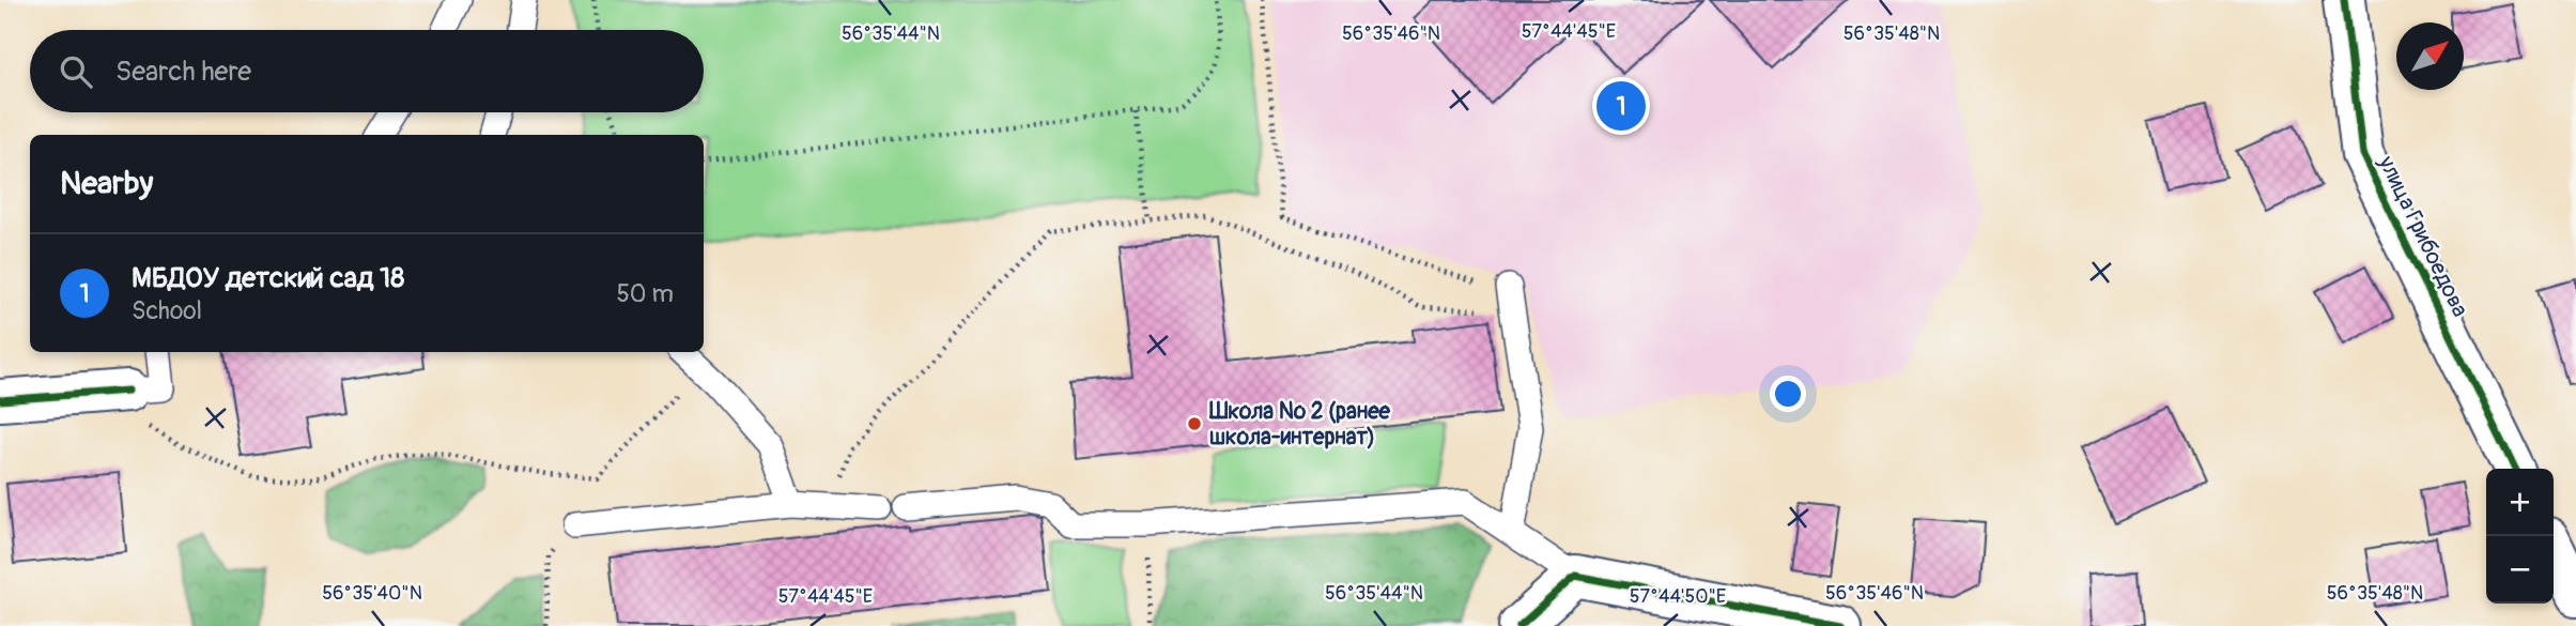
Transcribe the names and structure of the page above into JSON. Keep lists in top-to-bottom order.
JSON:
{
  "streets": {
    "street": ["улица Грибоедова"]
  },
  "places": ["Школа № 2 (ранее школа-интернат)"],
  "north": "top right",
  "page": {
    "search": "Search here",
    "pins": "1",
    "heading": "Nearby",
    "list": [
      {
        "mark": "1",
        "name": "МБДОУ детский сад 18",
        "note": "School",
        "value": "50 m"
      }
    ],
    "map_buttons": ["+", "−"]
  },
  "coordinates": [
    "57°44'45\"E",
    "56°35'44\"N",
    "56°35'46\"N",
    "56°35'48\"N",
    "56°35'40\"N",
    "57°44'50\"E"
  ]
}
